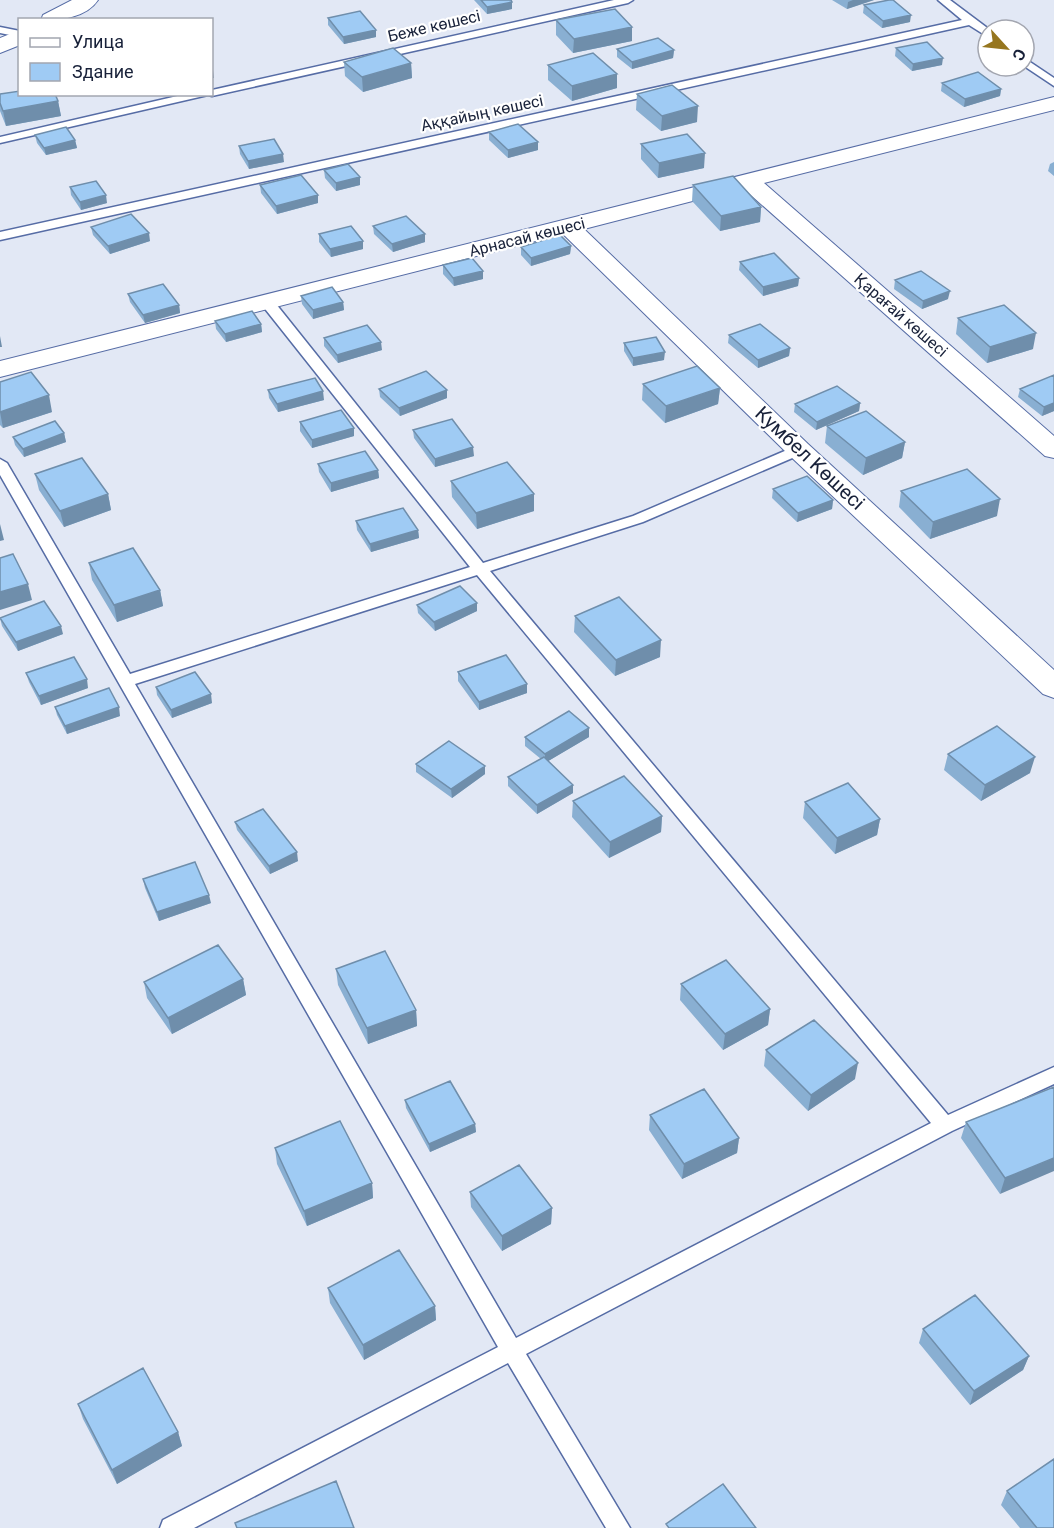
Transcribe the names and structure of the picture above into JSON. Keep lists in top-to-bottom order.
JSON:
{
  "streets": {
    "street": ["Арнасай көшесі", "Қарағай көшесі", "Кумбел Kөшесі"],
    "lane": ["Беже көшесі", "Аққайың көшесі"]
  },
  "crossings": [
    ["Арнасай көшесі", "Қарағай көшесі"],
    ["Арнасай көшесі", "Кумбел Kөшесі"]
  ],
  "legend": ["Улица", "Здание"],
  "north": "bottom right"
}
